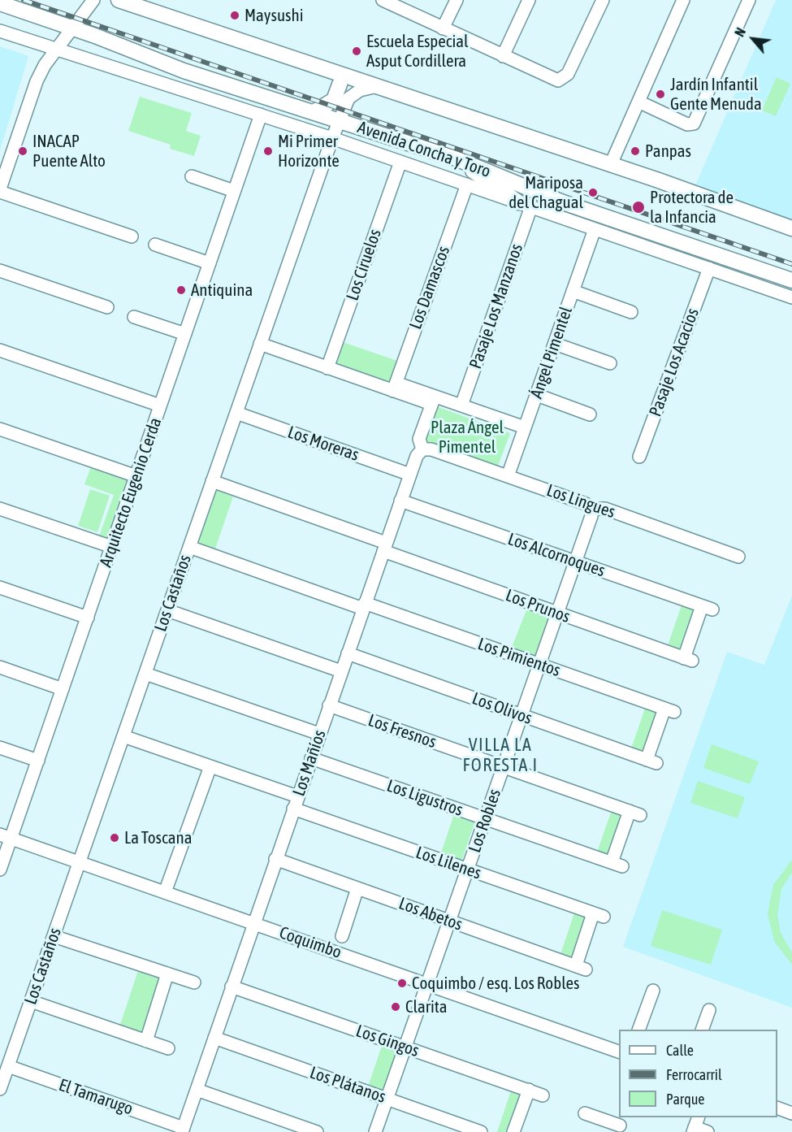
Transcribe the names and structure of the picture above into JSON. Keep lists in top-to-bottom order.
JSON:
{
  "streets": {
    "main road": ["Avenida Concha y Toro"],
    "street": [
      "Los Ciruelos",
      "Los Damascos",
      "Pasaje Los Manzanos",
      "Ángel Pimentel",
      "Pasaje Los Acacios",
      "Los Moreras",
      "Arquitecto Eugenio Cerda",
      "Los Lingues",
      "Los Alcornoques",
      "Los Castaños",
      "Los Prunos",
      "Los Pimientos",
      "Los Olivos",
      "Los Fresnos",
      "Los Mañíos",
      "Los Ligustros",
      "Los Robles",
      "Los Lilenes",
      "Los Abetos",
      "Coquimbo",
      "Los Gingos",
      "Los Plátanos",
      "El Tamarugo"
    ]
  },
  "crossings": [
    ["Avenida Concha y Toro", "Los Ciruelos"],
    ["Avenida Concha y Toro", "Los Damascos"],
    ["Avenida Concha y Toro", "Pasaje Los Manzanos"],
    ["Avenida Concha y Toro", "Ángel Pimentel"],
    ["Avenida Concha y Toro", "Pasaje Los Acacios"],
    ["Avenida Concha y Toro", "Arquitecto Eugenio Cerda"],
    ["Avenida Concha y Toro", "Los Castaños"],
    ["Ángel Pimentel", "Los Lingues"],
    ["Los Moreras", "Los Castaños"],
    ["Los Moreras", "Los Mañíos"],
    ["Arquitecto Eugenio Cerda", "Coquimbo"],
    ["Los Lingues", "Los Mañíos"],
    ["Los Lingues", "Los Robles"],
    ["Los Alcornoques", "Los Prunos"],
    ["Los Alcornoques", "Los Mañíos"],
    ["Los Alcornoques", "Los Robles"],
    ["Los Castaños", "Los Prunos"],
    ["Los Castaños", "Los Pimientos"],
    ["Los Castaños", "Coquimbo"],
    ["Los Castaños", "El Tamarugo"],
    ["Los Prunos", "Los Mañíos"],
    ["Los Prunos", "Los Robles"],
    ["Los Pimientos", "Los Olivos"],
    ["Los Pimientos", "Los Mañíos"],
    ["Los Pimientos", "Los Robles"],
    ["Los Olivos", "Los Mañíos"],
    ["Los Olivos", "Los Robles"],
    ["Los Fresnos", "Los Mañíos"],
    ["Los Fresnos", "Los Ligustros"],
    ["Los Fresnos", "Los Robles"],
    ["Los Mañíos", "Los Ligustros"],
    ["Los Mañíos", "Los Lilenes"],
    ["Los Mañíos", "Los Abetos"],
    ["Los Mañíos", "Coquimbo"],
    ["Los Mañíos", "Los Gingos"],
    ["Los Mañíos", "Los Plátanos"],
    ["Los Mañíos", "El Tamarugo"],
    ["Los Ligustros", "Los Robles"],
    ["Los Robles", "Los Lilenes"],
    ["Los Robles", "Los Abetos"],
    ["Los Robles", "Coquimbo"],
    ["Los Robles", "Los Gingos"],
    ["Los Robles", "Los Plátanos"],
    ["Los Lilenes", "Los Abetos"]
  ],
  "districts": ["VILLA LA FORESTA I"],
  "parks": ["Plaza Ángel Pimentel"],
  "places": [
    "Maysushi",
    "Escuela Especial Asput Cordillera",
    "Jardín Infantil Gente Menuda",
    "INACAP Puente Alto",
    "Mi Primer Horizonte",
    "Panpas",
    "Mariposa del Chagual",
    "Protectora de la Infancia",
    "Antiquina",
    "La Toscana",
    "Coquimbo / esq. Los Robles",
    "Clarita"
  ],
  "legend": ["Calle", "Ferrocarril", "Parque"],
  "north": "top left"
}
